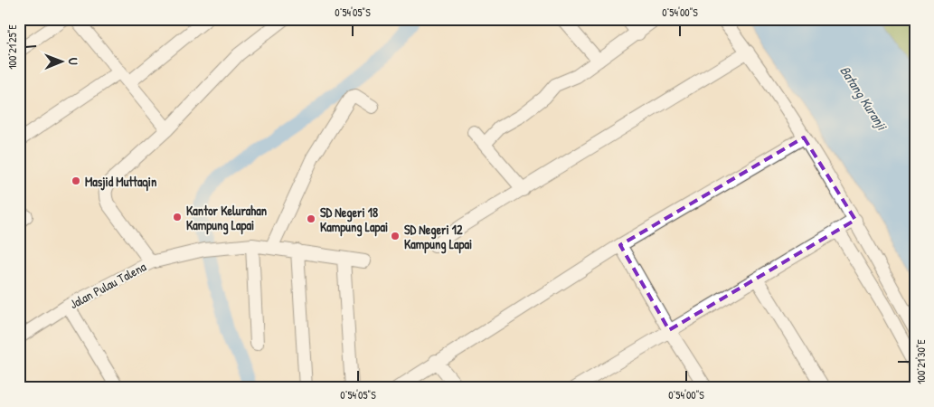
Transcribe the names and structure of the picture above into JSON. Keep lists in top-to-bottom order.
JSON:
{
  "streets": {
    "street": ["Jalan Pulau Talena"]
  },
  "water": ["Batang Kuranji"],
  "places": [
    "Masjid Muttaqin",
    "Kantor Kelurahan Kampung Lapai",
    "SD Negeri 18 Kampung Lapai",
    "SD Negeri 12 Kampung Lapai"
  ],
  "north": "right",
  "coordinates": [
    "0°54'05\"S",
    "0°54'00\"S",
    "100°21'25\"E",
    "100°21'30\"E"
  ]
}
